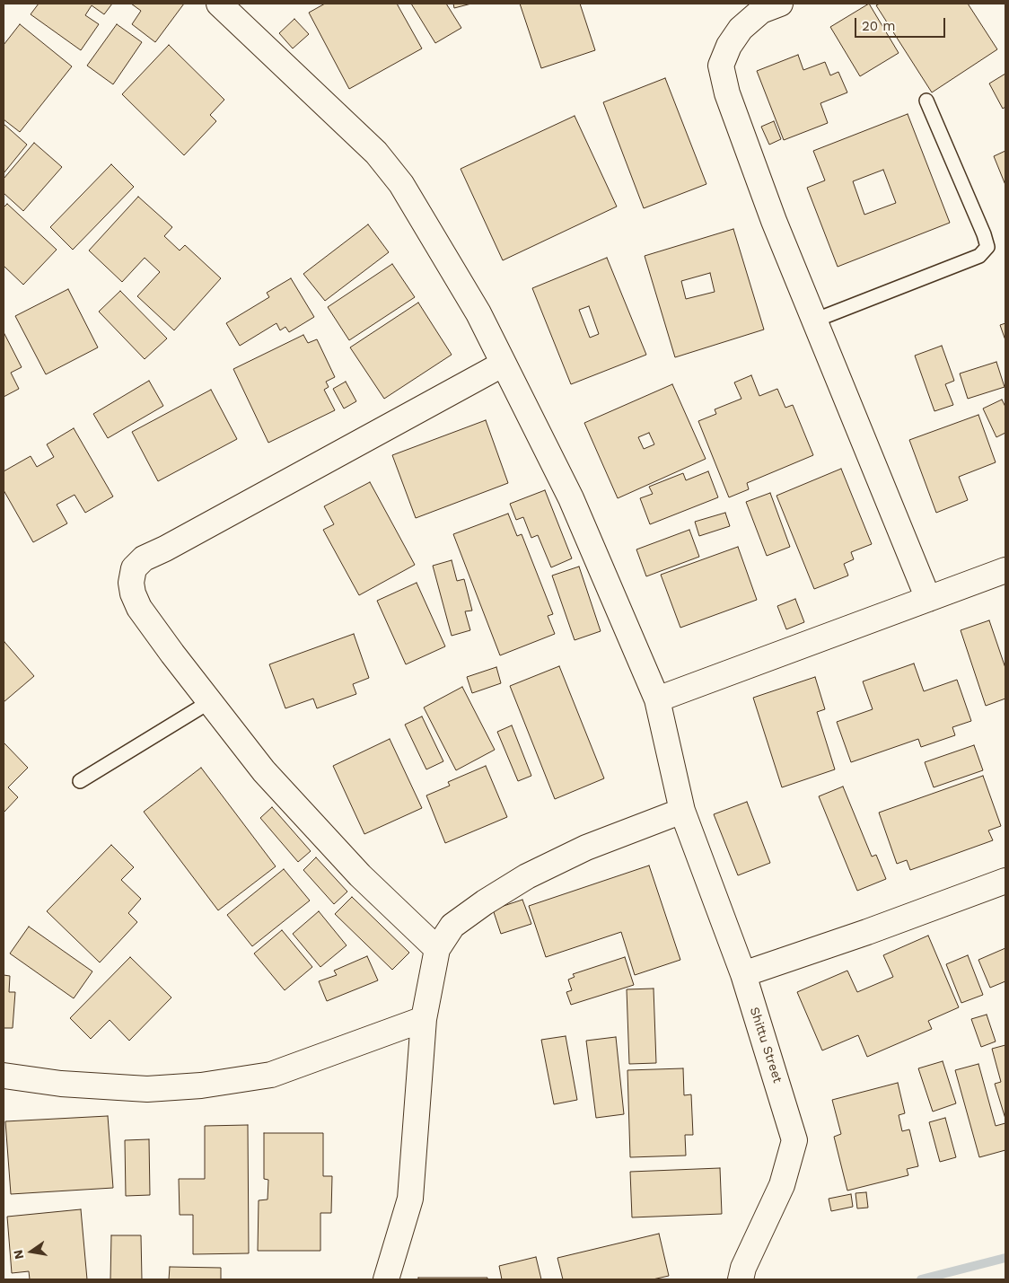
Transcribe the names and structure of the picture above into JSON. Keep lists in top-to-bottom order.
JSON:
{
  "streets": {
    "street": ["Shittu Street"]
  },
  "scale_bar": "20 m",
  "north": "left"
}
